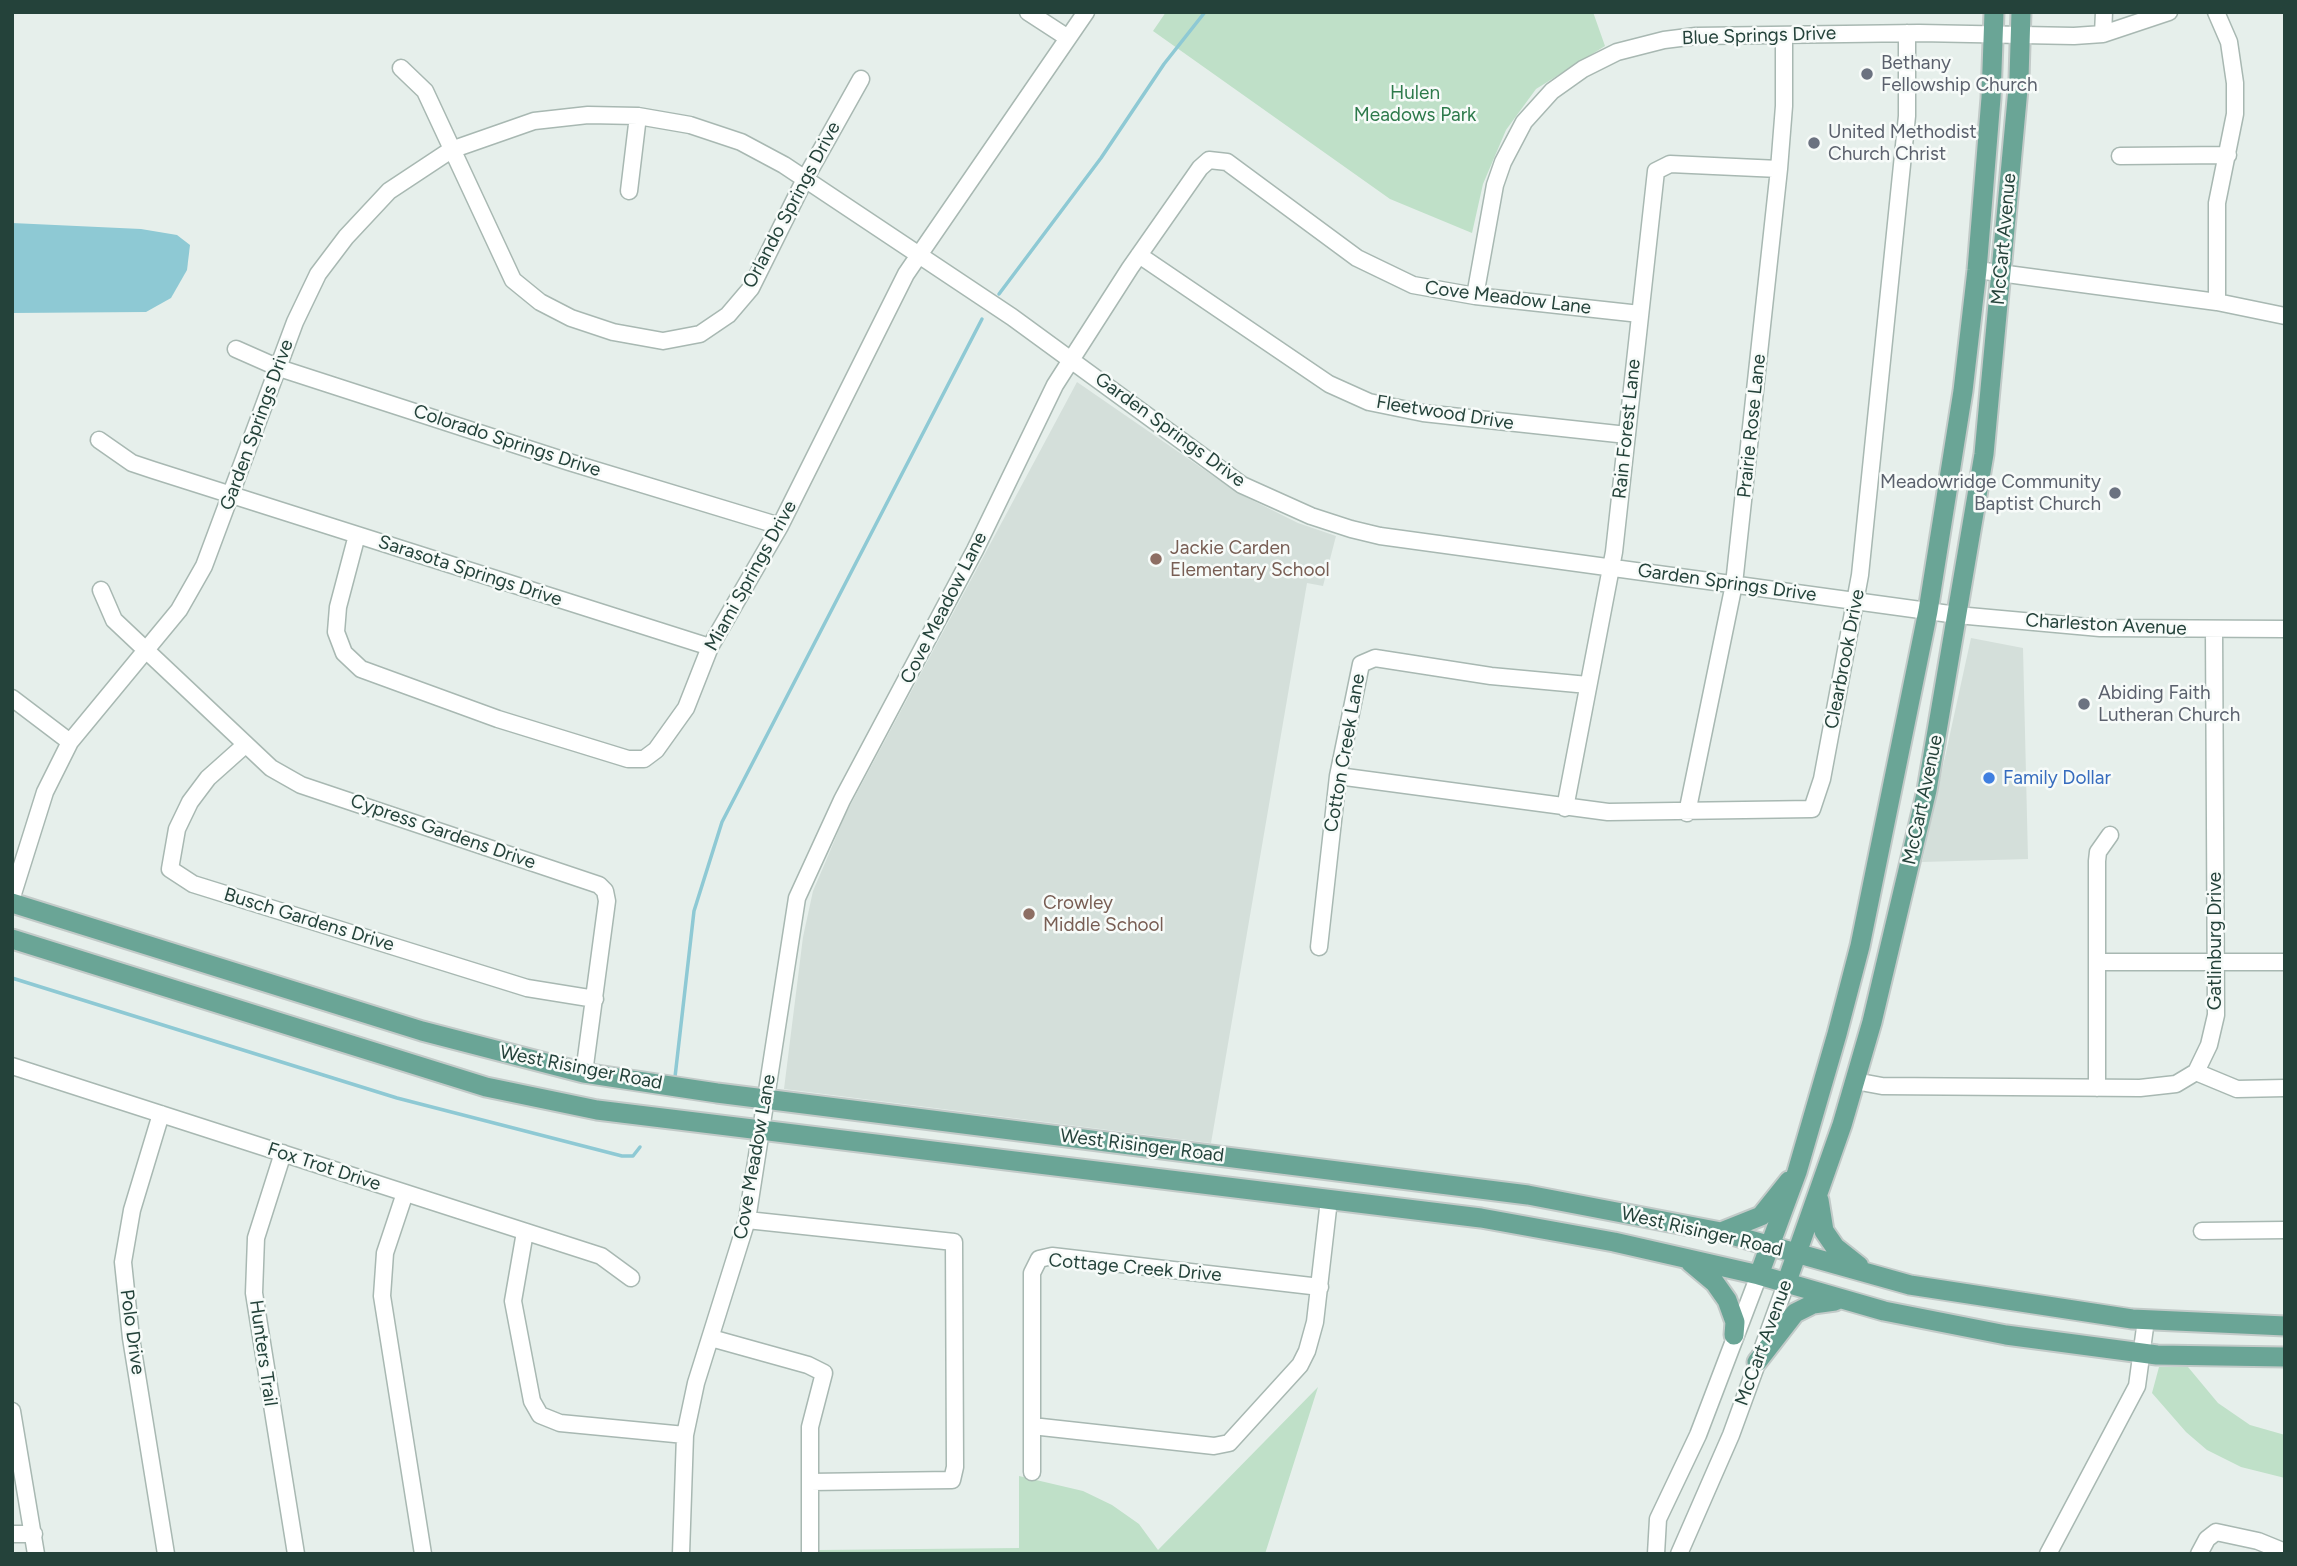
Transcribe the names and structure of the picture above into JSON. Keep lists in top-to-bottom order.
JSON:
{
  "streets": {
    "main road": ["McCart Avenue", "West Risinger Road"],
    "street": [
      "Blue Springs Drive",
      "Orlando Springs Drive",
      "Cove Meadow Lane",
      "Fleetwood Drive",
      "Garden Springs Drive",
      "Prairie Rose Lane",
      "Rain Forest Lane",
      "Colorado Springs Drive",
      "Sarasota Springs Drive",
      "Miami Springs Drive",
      "Charleston Avenue",
      "Clearbrook Drive",
      "Cotton Creek Lane",
      "Cypress Gardens Drive",
      "Busch Gardens Drive",
      "Gatlinburg Drive",
      "Fox Trot Drive",
      "Cottage Creek Drive",
      "Polo Drive",
      "Hunters Trail"
    ]
  },
  "crossings": [
    ["Blue Springs Drive", "McCart Avenue"],
    ["Blue Springs Drive", "Cove Meadow Lane"],
    ["Blue Springs Drive", "Prairie Rose Lane"],
    ["Blue Springs Drive", "Clearbrook Drive"],
    ["Orlando Springs Drive", "Garden Springs Drive"],
    ["McCart Avenue", "Garden Springs Drive"],
    ["McCart Avenue", "Charleston Avenue"],
    ["McCart Avenue", "West Risinger Road"],
    ["Cove Meadow Lane", "Fleetwood Drive"],
    ["Cove Meadow Lane", "Garden Springs Drive"],
    ["Cove Meadow Lane", "Rain Forest Lane"],
    ["Cove Meadow Lane", "West Risinger Road"],
    ["Fleetwood Drive", "Rain Forest Lane"],
    ["Garden Springs Drive", "Prairie Rose Lane"],
    ["Garden Springs Drive", "Rain Forest Lane"],
    ["Garden Springs Drive", "Colorado Springs Drive"],
    ["Garden Springs Drive", "Sarasota Springs Drive"],
    ["Garden Springs Drive", "Miami Springs Drive"],
    ["Garden Springs Drive", "Charleston Avenue"],
    ["Garden Springs Drive", "Clearbrook Drive"],
    ["Garden Springs Drive", "Cypress Gardens Drive"],
    ["Prairie Rose Lane", "Rain Forest Lane"],
    ["Prairie Rose Lane", "Clearbrook Drive"],
    ["Rain Forest Lane", "Clearbrook Drive"],
    ["Rain Forest Lane", "Cotton Creek Lane"],
    ["Colorado Springs Drive", "Miami Springs Drive"],
    ["Sarasota Springs Drive", "Miami Springs Drive"],
    ["Charleston Avenue", "Gatlinburg Drive"],
    ["Clearbrook Drive", "Cotton Creek Lane"],
    ["Cypress Gardens Drive", "Busch Gardens Drive"],
    ["Cypress Gardens Drive", "West Risinger Road"],
    ["Fox Trot Drive", "Polo Drive"],
    ["Fox Trot Drive", "Hunters Trail"]
  ],
  "parks": ["Hulen Meadows Park"],
  "places": [
    "Bethany Fellowship Church",
    "United Methodist Church Christ",
    "Meadowridge Community Baptist Church",
    "Jackie Carden Elementary School",
    "Abiding Faith Lutheran Church",
    "Family Dollar",
    "Crowley Middle School"
  ]
}
